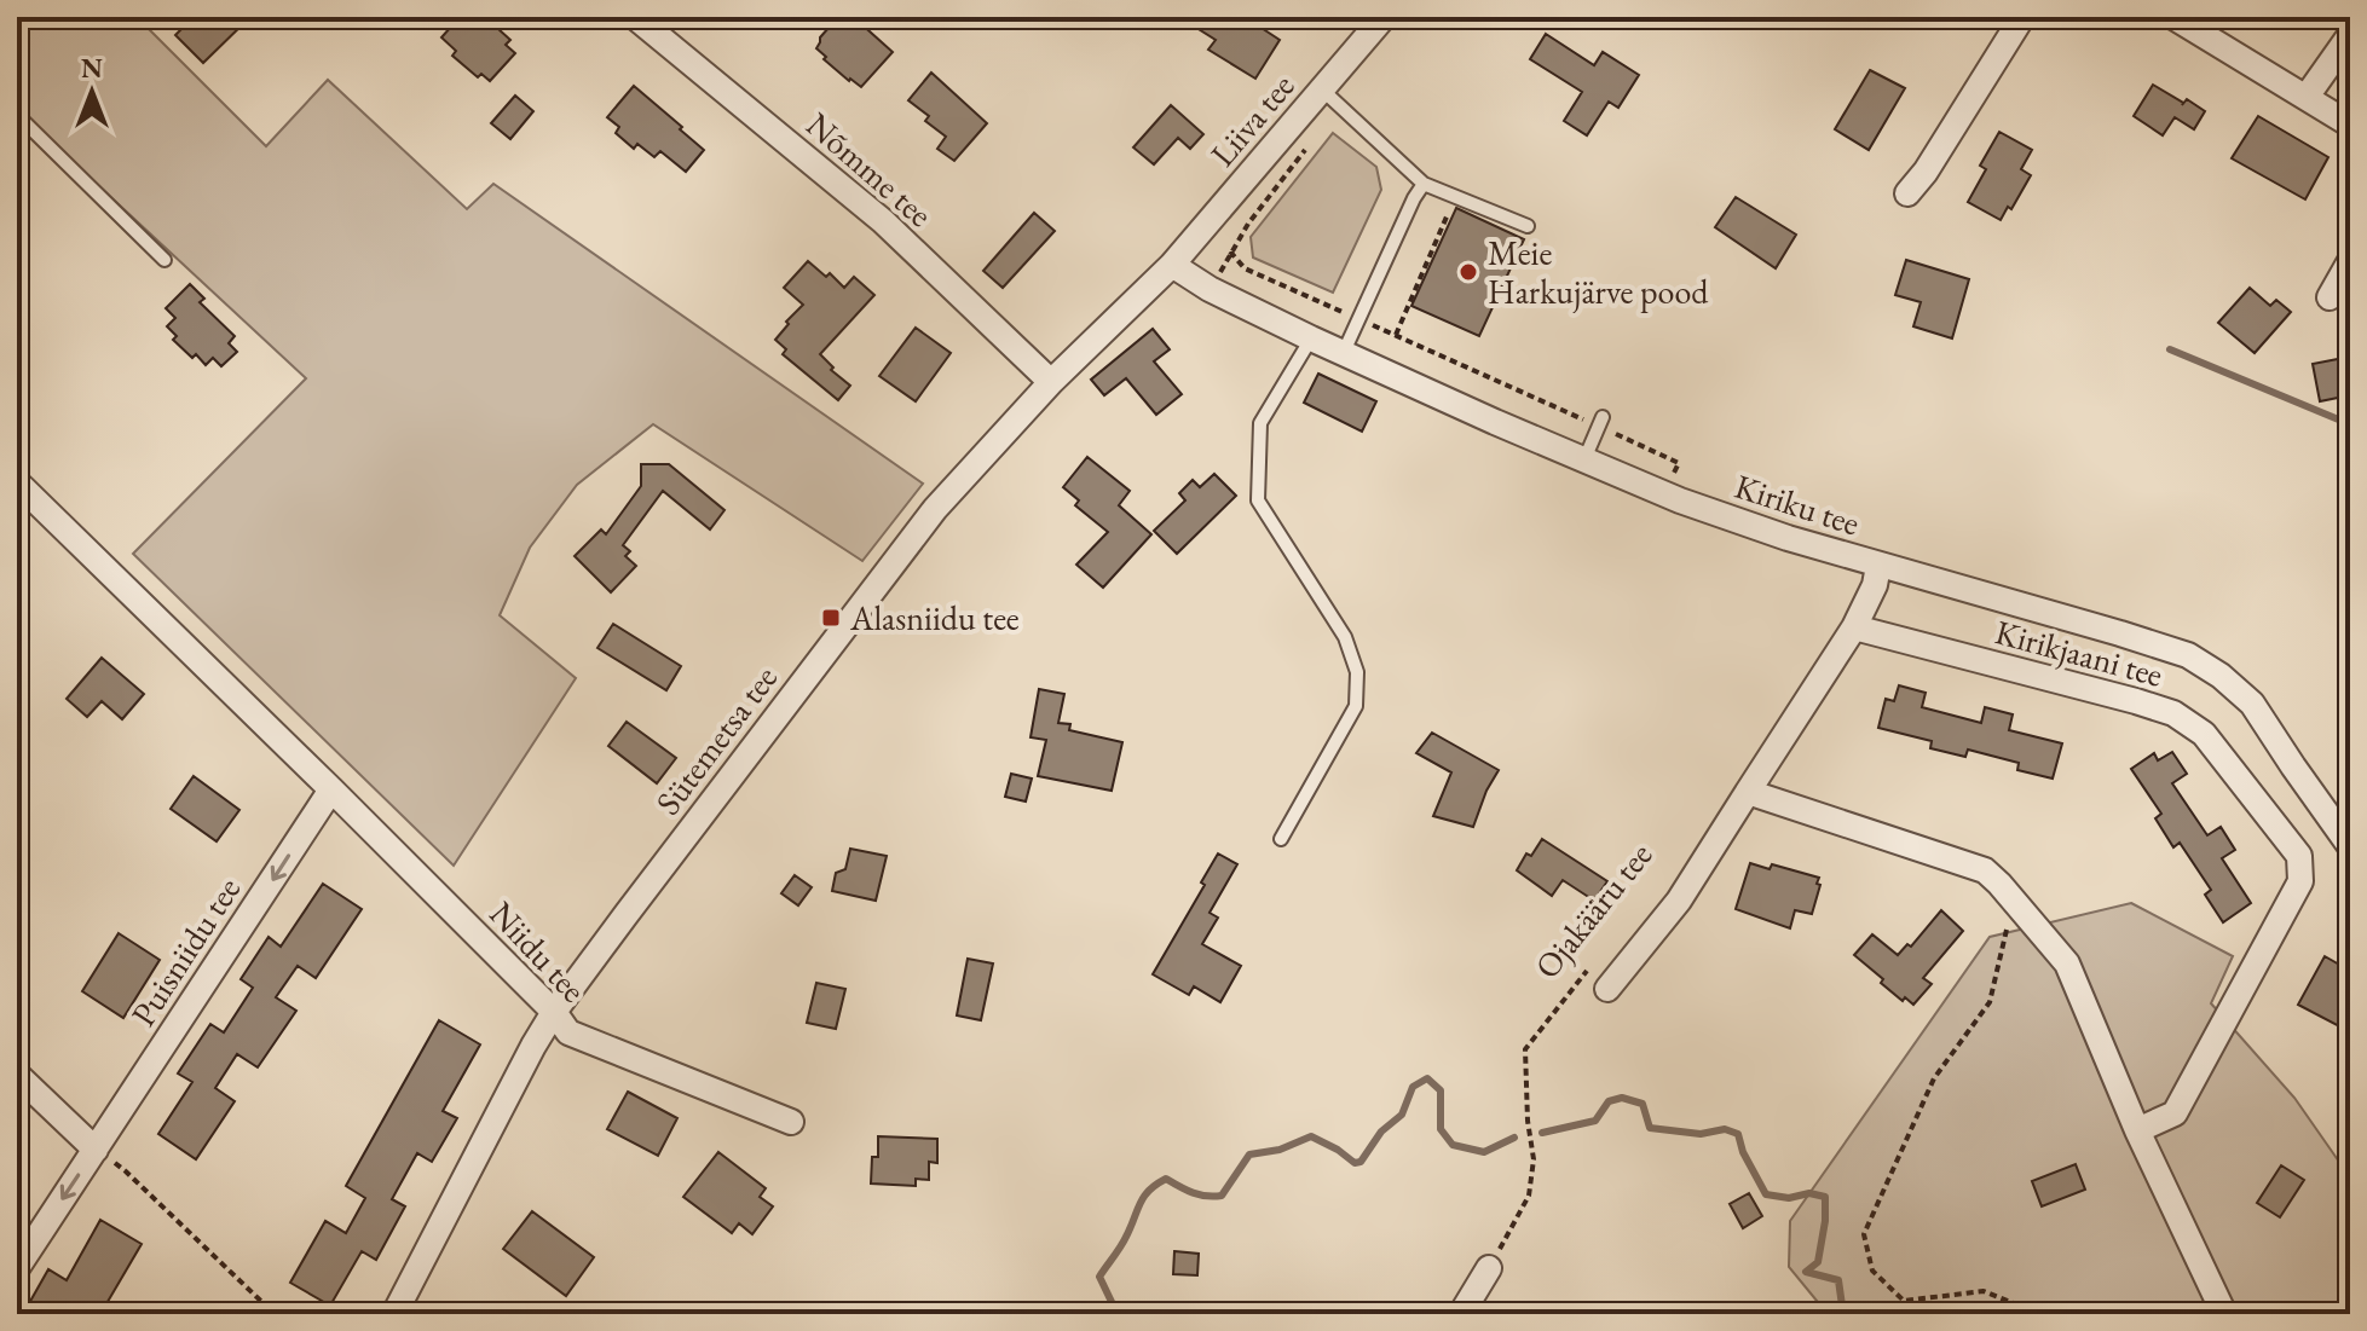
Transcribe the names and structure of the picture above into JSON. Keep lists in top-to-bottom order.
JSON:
{
  "streets": {
    "street": [
      "Liiva tee",
      "Nõmme tee",
      "Kiriku tee",
      "Kirikjaani tee",
      "Sütemetsa tee",
      "Ojakääru tee",
      "Puisniidu tee",
      "Niidu tee"
    ]
  },
  "crossings": [
    ["Liiva tee", "Kiriku tee"],
    ["Liiva tee", "Sütemetsa tee"],
    ["Nõmme tee", "Sütemetsa tee"],
    ["Kiriku tee", "Sütemetsa tee"],
    ["Sütemetsa tee", "Niidu tee"],
    ["Puisniidu tee", "Niidu tee"]
  ],
  "one_way": ["Puisniidu tee"],
  "places": {
    "other": ["Meie Harkujärve pood"],
    "transit": ["Alasniidu tee"]
  },
  "north": "top"
}
